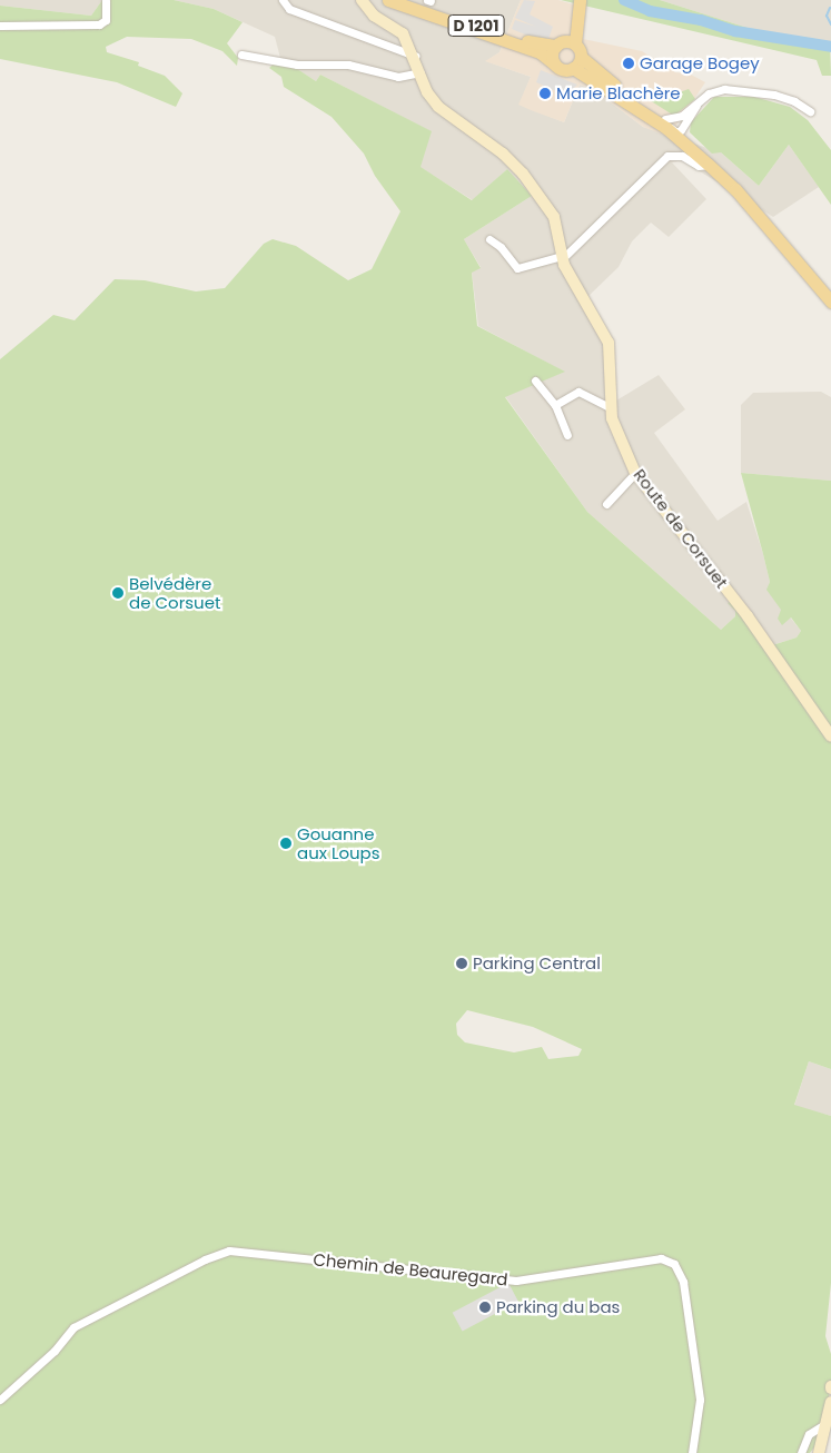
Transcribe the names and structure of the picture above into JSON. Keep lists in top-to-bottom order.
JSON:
{
  "streets": {
    "main road": ["D 1201"],
    "street": ["Route de Corsuet", "Chemin de Beauregard"]
  },
  "places": [
    "Garage Bogey",
    "Marie Blachère",
    "Belvédère de Corsuet",
    "Gouanne aux Loups",
    "Parking Central",
    "Parking du bas"
  ]
}
